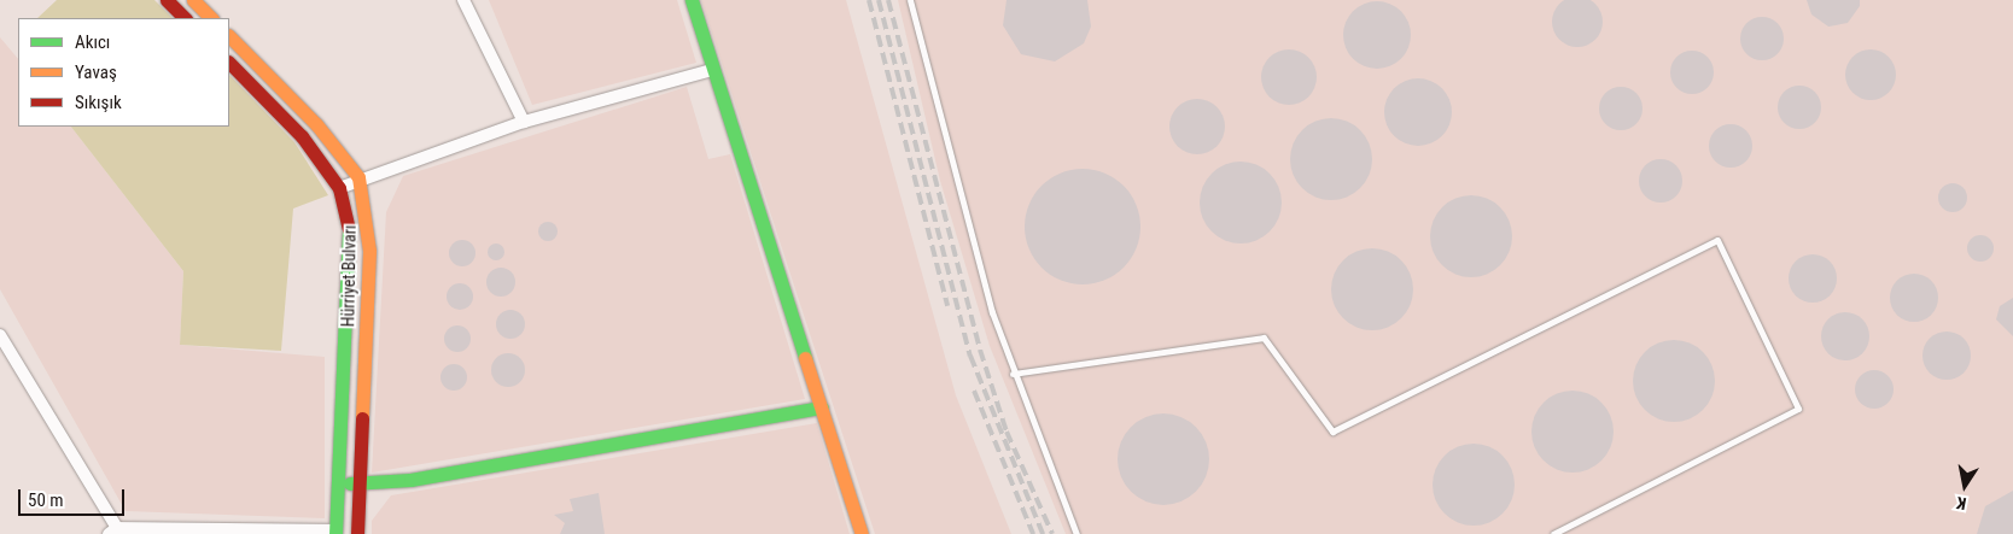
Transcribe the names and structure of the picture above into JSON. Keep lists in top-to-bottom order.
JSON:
{
  "streets": {
    "main road": ["Hürriyet Bulvarı"]
  },
  "legend": ["Akıcı", "Yavaş", "Sıkışık"],
  "scale_bar": "50 m",
  "north": "bottom"
}
